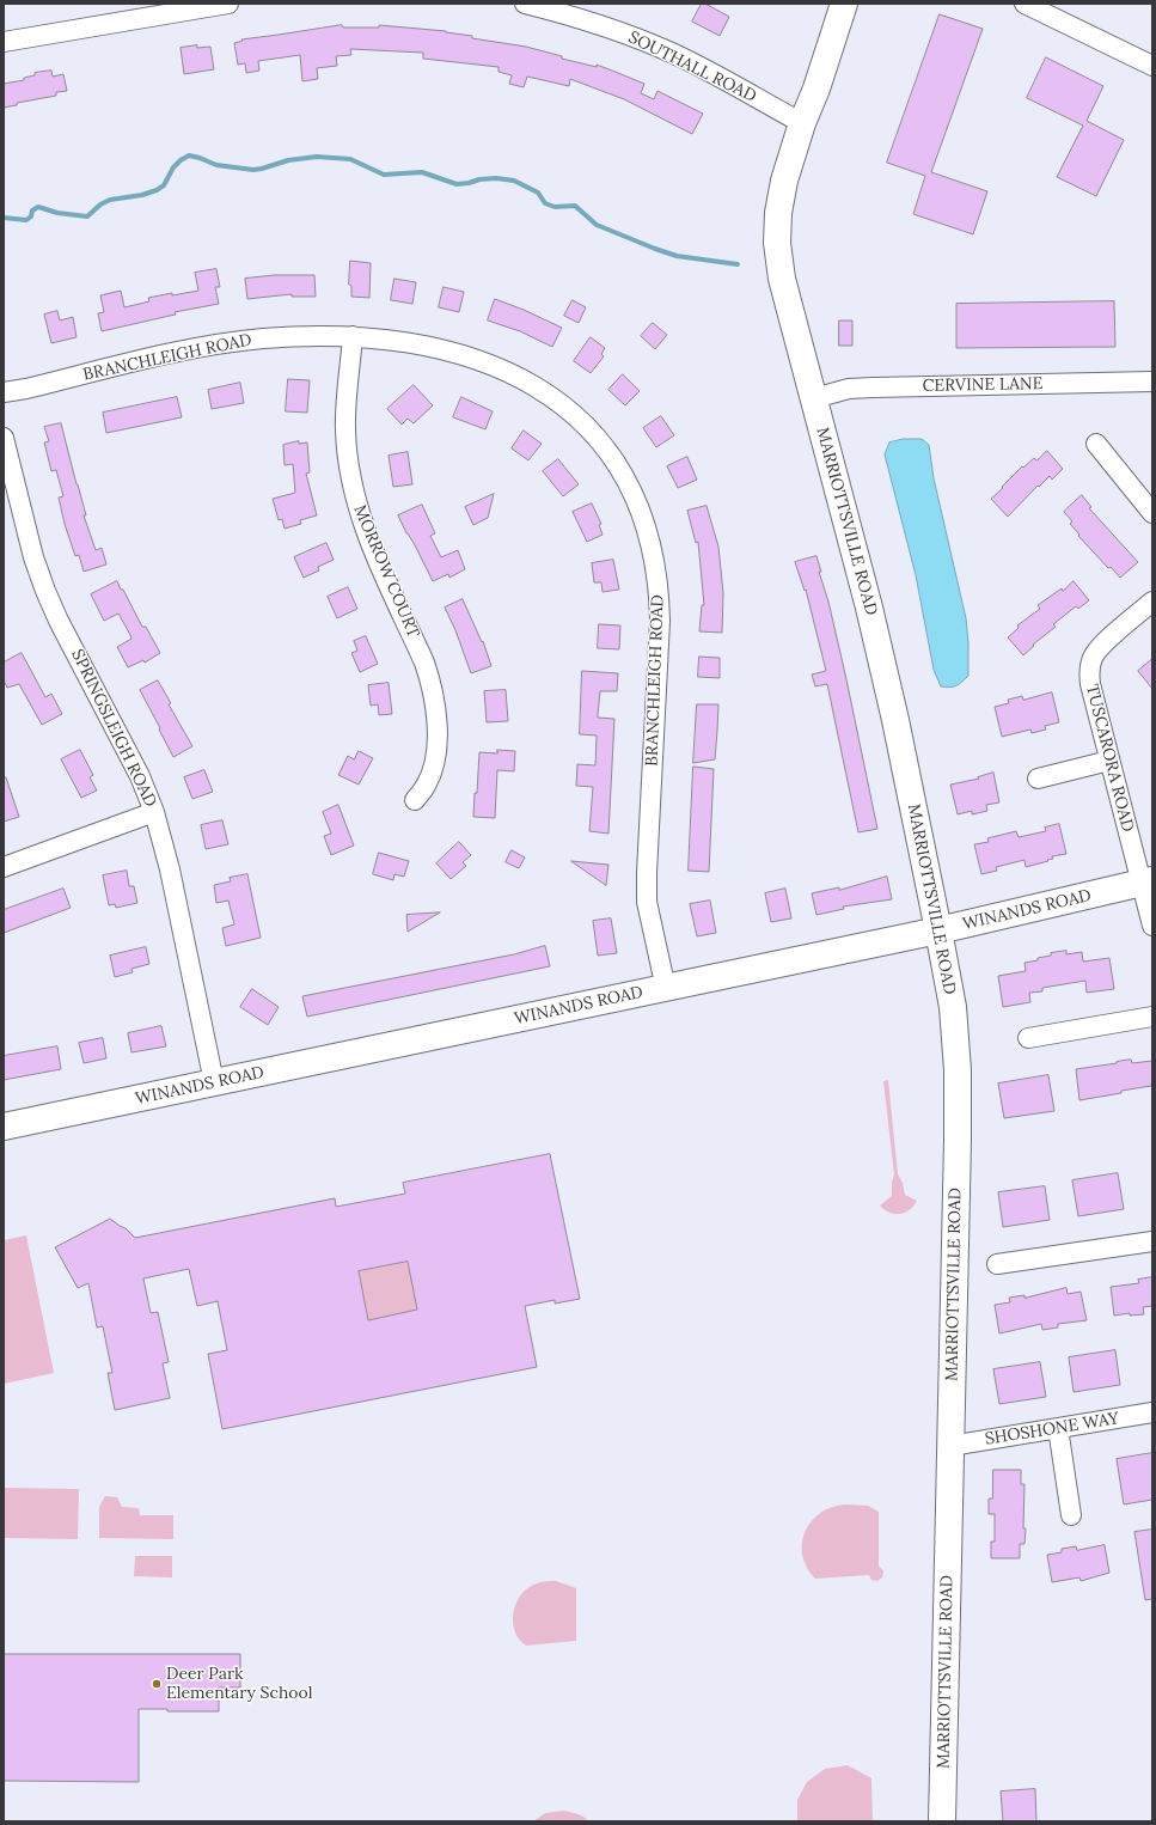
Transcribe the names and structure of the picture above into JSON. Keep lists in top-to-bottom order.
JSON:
{
  "streets": {
    "main road": ["MARRIOTTSVILLE ROAD", "WINANDS ROAD"],
    "street": [
      "SOUTHALL ROAD",
      "BRANCHLEIGH ROAD",
      "CERVINE LANE",
      "MORROW COURT",
      "SPRINGSLEIGH ROAD",
      "TUSCARORA ROAD",
      "SHOSHONE WAY"
    ]
  },
  "crossings": [
    ["SOUTHALL ROAD", "MARRIOTTSVILLE ROAD"],
    ["BRANCHLEIGH ROAD", "MORROW COURT"],
    ["BRANCHLEIGH ROAD", "WINANDS ROAD"],
    ["CERVINE LANE", "MARRIOTTSVILLE ROAD"],
    ["MARRIOTTSVILLE ROAD", "WINANDS ROAD"],
    ["MARRIOTTSVILLE ROAD", "SHOSHONE WAY"],
    ["SPRINGSLEIGH ROAD", "WINANDS ROAD"],
    ["TUSCARORA ROAD", "WINANDS ROAD"]
  ],
  "places": ["Deer Park Elementary School"]
}
